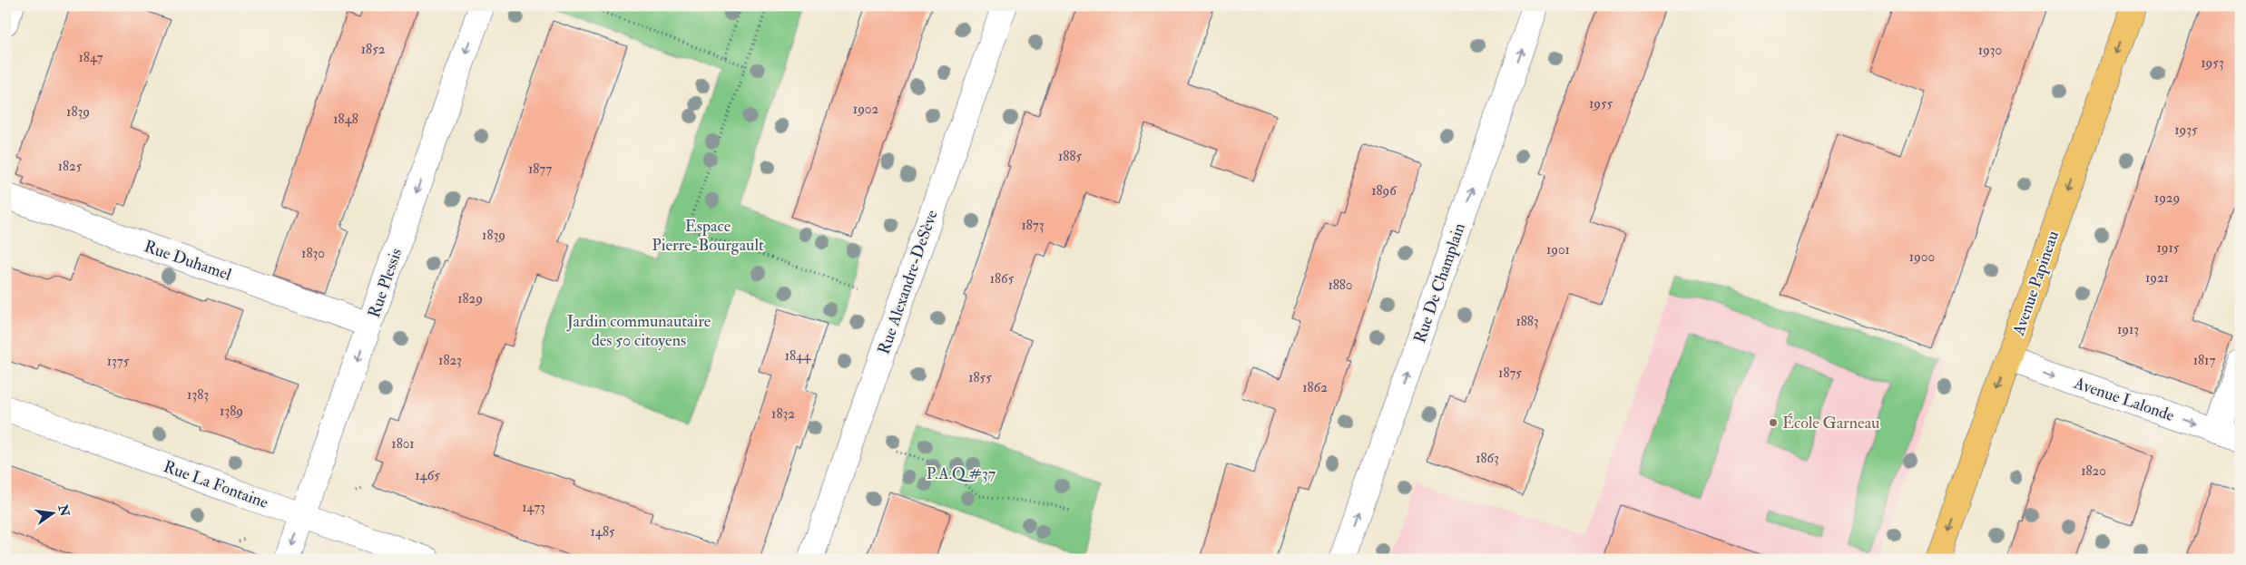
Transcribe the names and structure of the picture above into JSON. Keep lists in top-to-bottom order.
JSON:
{
  "streets": {
    "main road": ["Avenue Papineau"],
    "street": [
      "Rue Duhamel",
      "Rue Alexandre-DeSève",
      "Rue Plessis",
      "Rue De Champlain",
      "Avenue Lalonde",
      "Rue La Fontaine"
    ]
  },
  "crossings": [
    ["Rue Duhamel", "Rue Plessis"],
    ["Rue Plessis", "Rue La Fontaine"],
    ["Avenue Papineau", "Avenue Lalonde"]
  ],
  "one_way": [
    "Rue Plessis",
    "Rue De Champlain",
    "Avenue Papineau",
    "Avenue Lalonde"
  ],
  "parks": ["Espace Pierre-Bourgault", "Jardin communautaire des 50 citoyens", "P.A.Q #37"],
  "places": ["École Garneau"],
  "house_numbers": [
    "1852",
    "1930",
    "1847",
    "1953",
    "1955",
    "1902",
    "1839",
    "1848",
    "1935",
    "1885",
    "1825",
    "1877",
    "1896",
    "1929",
    "1873",
    "1839",
    "1915",
    "1901",
    "1830",
    "1900",
    "1921",
    "1865",
    "1880",
    "1829",
    "1883",
    "1913",
    "1844",
    "1823",
    "1817",
    "1375",
    "1875",
    "1855",
    "1862",
    "1383",
    "1389",
    "1832",
    "1801",
    "1863",
    "1820",
    "1465",
    "1473",
    "1485"
  ],
  "north": "right"
}
